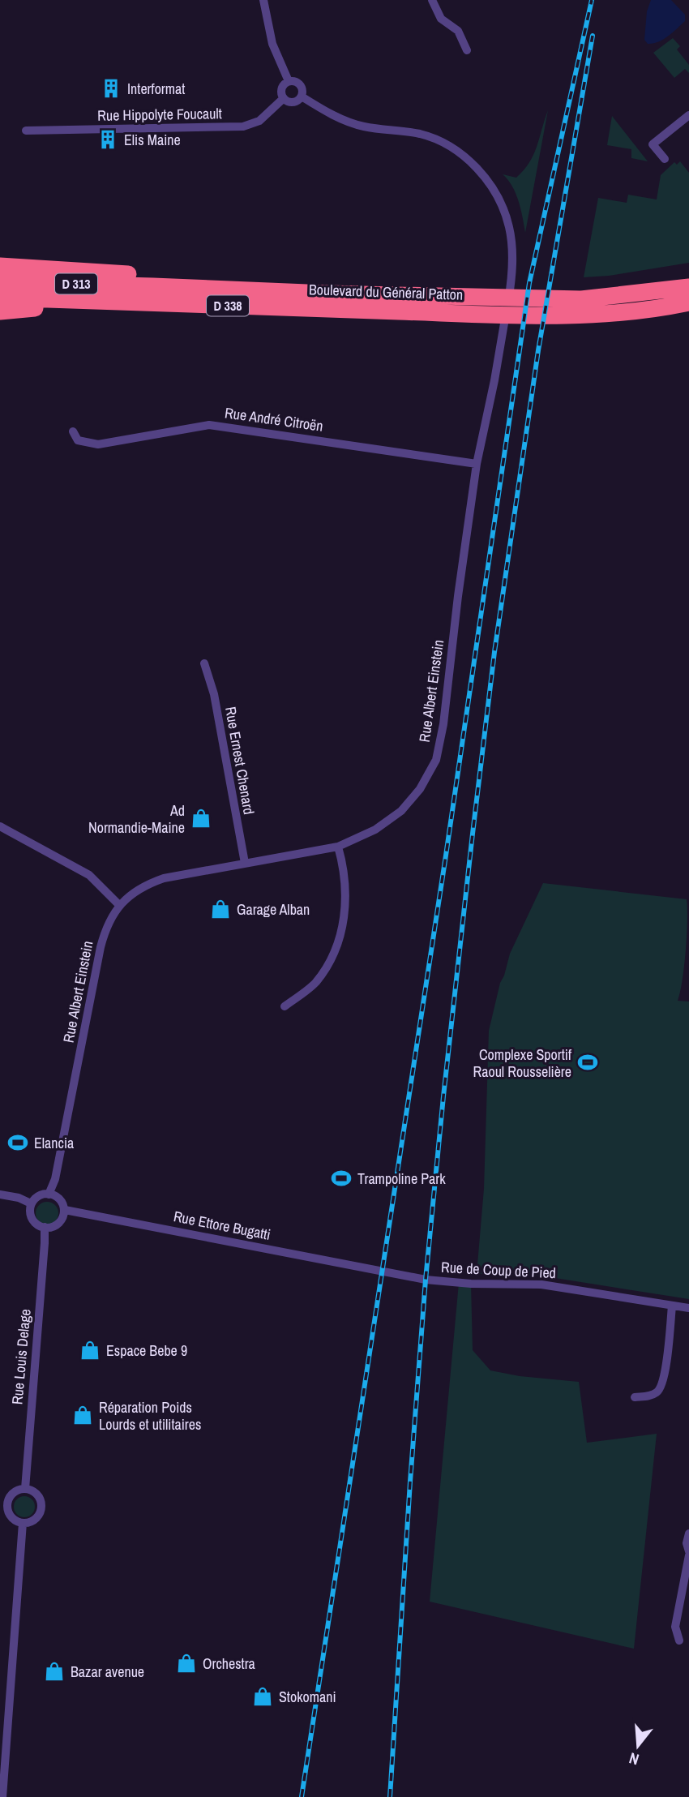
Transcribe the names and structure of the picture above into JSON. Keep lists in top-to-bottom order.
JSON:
{
  "streets": {
    "highway": ["D 313", "Boulevard du Général Patton", "D 338"],
    "street": [
      "Rue Hippolyte Foucault",
      "Rue André Citroën",
      "Rue Albert Einstein",
      "Rue Ernest Chenard",
      "Rue Ettore Bugatti",
      "Rue de Coup de Pied",
      "Rue Louis Delage"
    ]
  },
  "crossings": [
    ["Rue Hippolyte Foucault", "Rue Albert Einstein"],
    ["D 313", "Boulevard du Général Patton"],
    ["D 313", "D 338"],
    ["Boulevard du Général Patton", "D 338"],
    ["Rue André Citroën", "Rue Albert Einstein"],
    ["Rue Albert Einstein", "Rue Ernest Chenard"],
    ["Rue Albert Einstein", "Rue Ettore Bugatti"],
    ["Rue Albert Einstein", "Rue Louis Delage"],
    ["Rue Ettore Bugatti", "Rue de Coup de Pied"],
    ["Rue Ettore Bugatti", "Rue Louis Delage"]
  ],
  "places": {
    "building": ["Interformat", "Elis Maine"],
    "shop": [
      "Ad Normandie-Maine",
      "Garage Alban",
      "Espace Bebe 9",
      "Réparation Poids Lourds et utilitaires",
      "Orchestra",
      "Bazar avenue",
      "Stokomani"
    ],
    "sports": ["Complexe Sportif Raoul Rousselière", "Elancia", "Trampoline Park"]
  },
  "north": "bottom"
}
